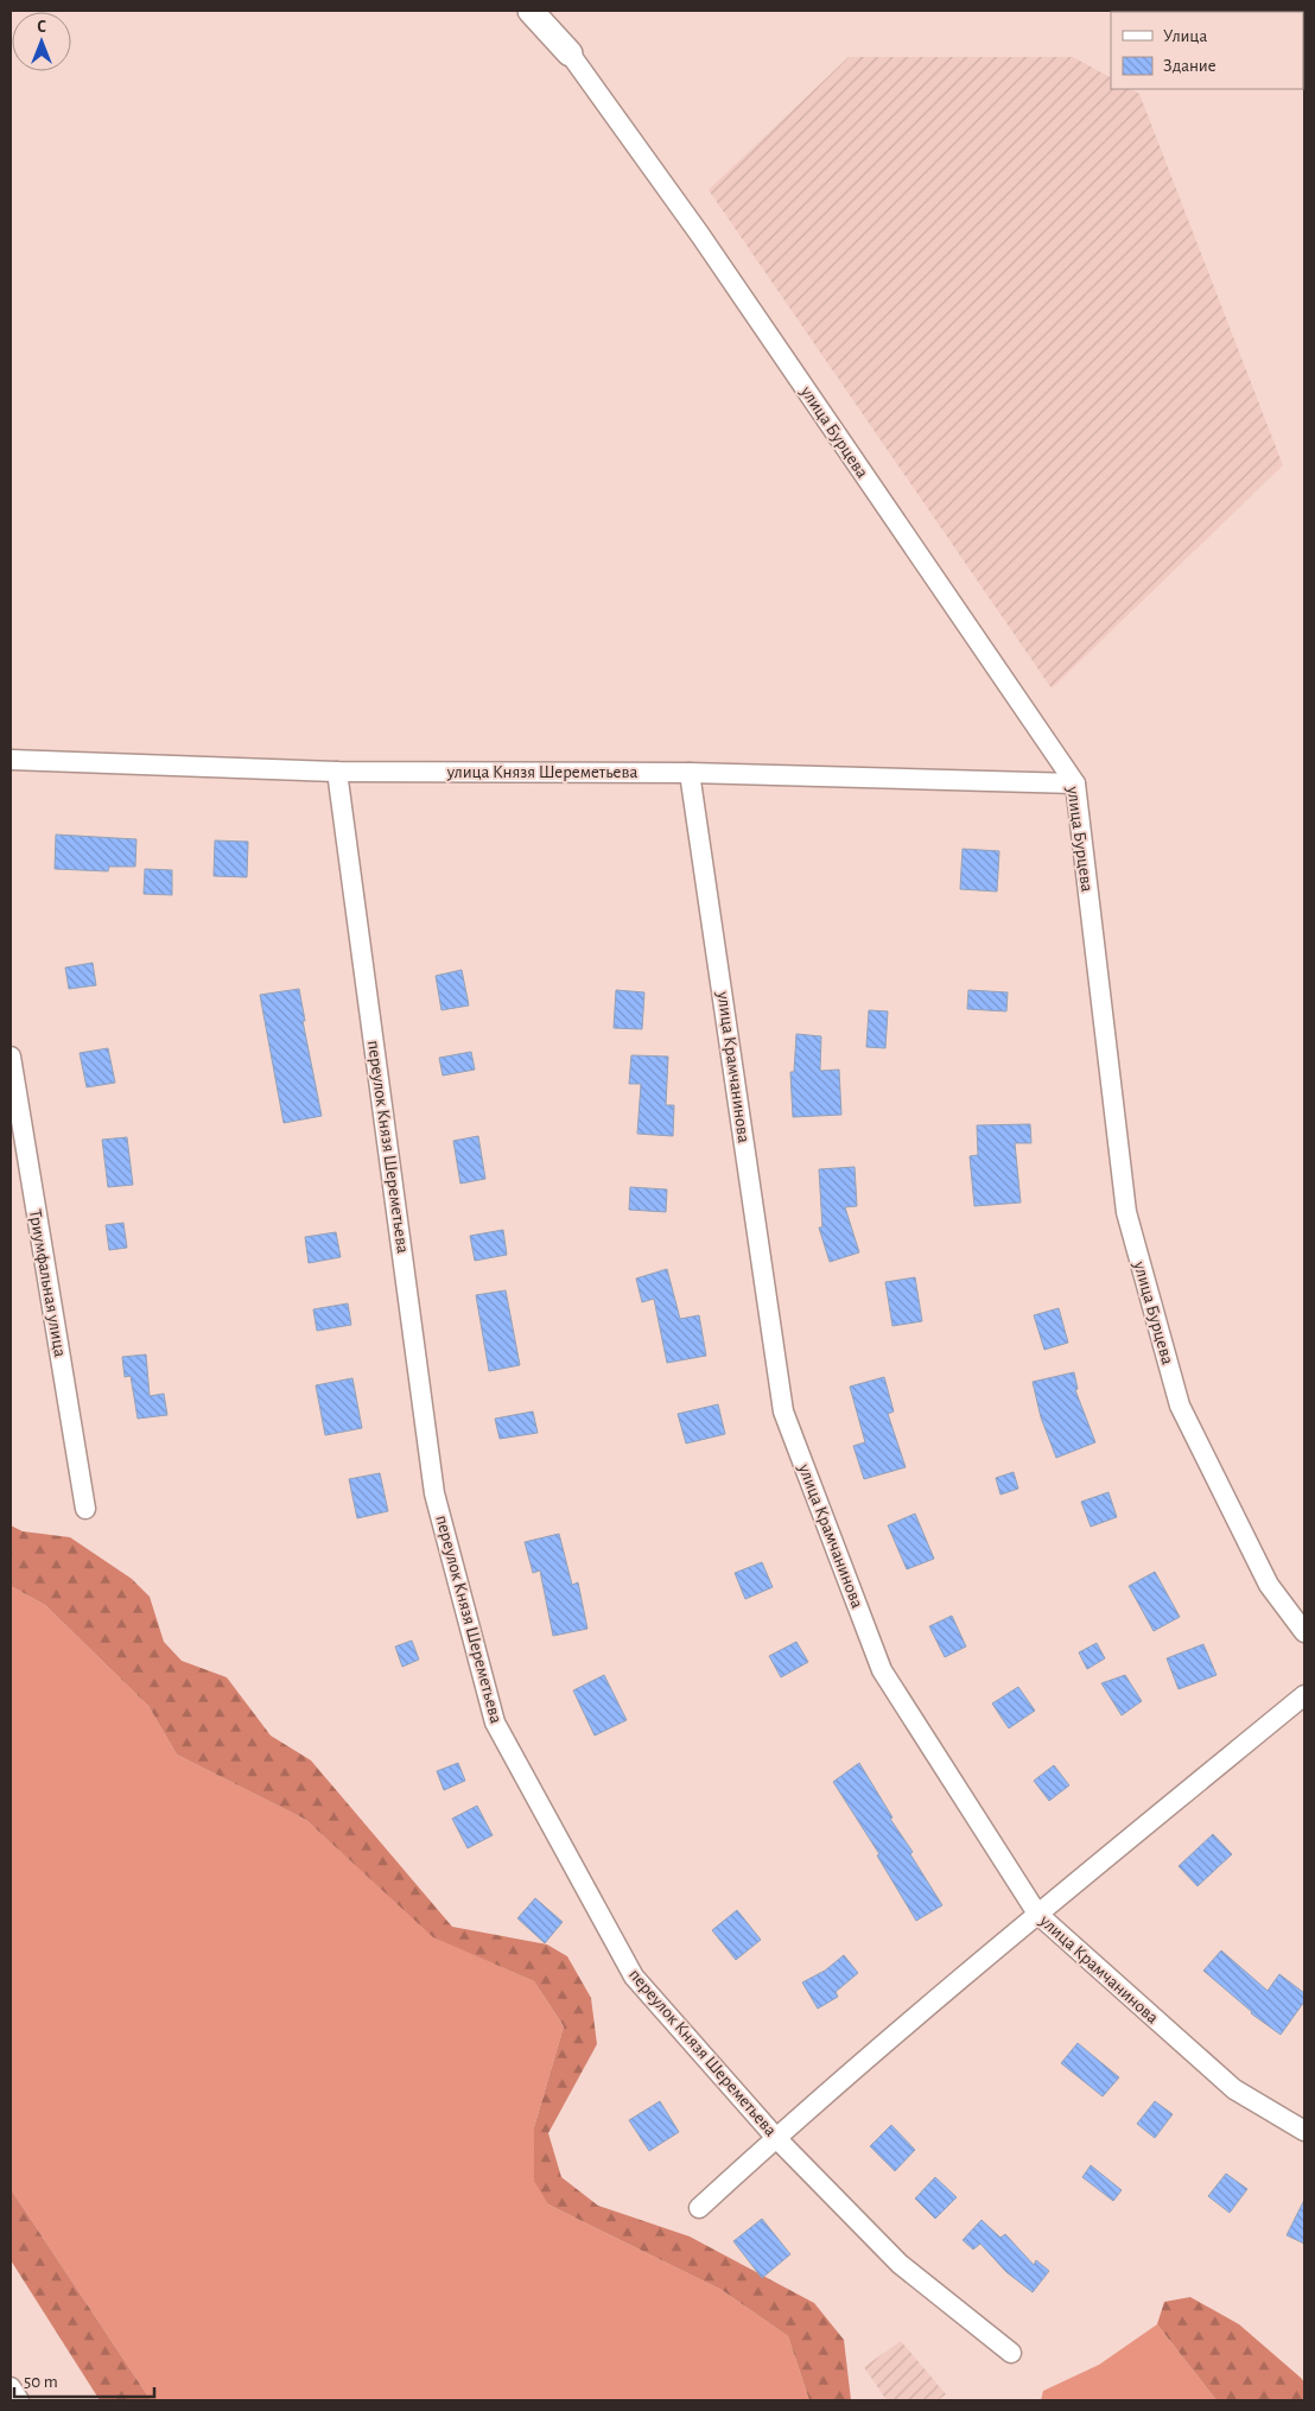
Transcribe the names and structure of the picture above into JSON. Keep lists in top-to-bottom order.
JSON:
{
  "streets": {
    "street": [
      "улица Бурцева",
      "улица Князя Шереметьева",
      "улица Крамчанинова",
      "переулок Князя Шереметьева",
      "Триумфальная улица"
    ]
  },
  "crossings": [
    ["улица Бурцева", "улица Князя Шереметьева"],
    ["улица Князя Шереметьева", "улица Крамчанинова"],
    ["улица Князя Шереметьева", "переулок Князя Шереметьева"]
  ],
  "legend": ["Улица", "Здание"],
  "scale_bar": "50 m",
  "north": "top"
}
